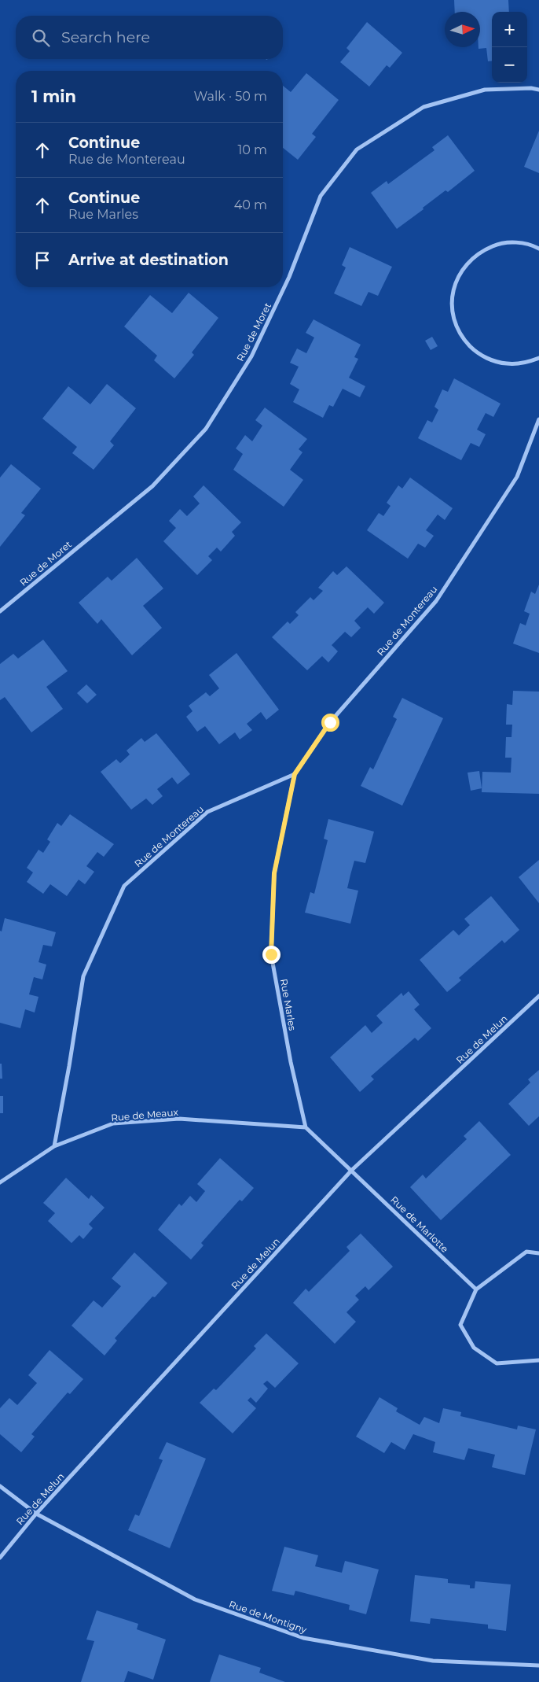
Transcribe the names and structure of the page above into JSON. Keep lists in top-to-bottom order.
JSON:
{
  "streets": {
    "street": [
      "Rue de Moret",
      "Rue de Montereau",
      "Rue Marles",
      "Rue de Melun",
      "Rue de Meaux",
      "Rue de Marlotte",
      "Rue de Montigny"
    ]
  },
  "crossings": [
    ["Rue de Montereau", "Rue Marles"],
    ["Rue de Montereau", "Rue de Meaux"],
    ["Rue Marles", "Rue de Meaux"],
    ["Rue de Melun", "Rue de Marlotte"],
    ["Rue de Melun", "Rue de Montigny"]
  ],
  "north": "right",
  "page": {
    "map_buttons": ["+", "−"],
    "search": "Search here",
    "heading": ["1 min", "Walk · 50 m"],
    "list": [
      ["Continue", "Rue de Montereau", "10 m"],
      ["Continue", "Rue Marles", "40 m"],
      "Arrive at destination"
    ]
  }
}
